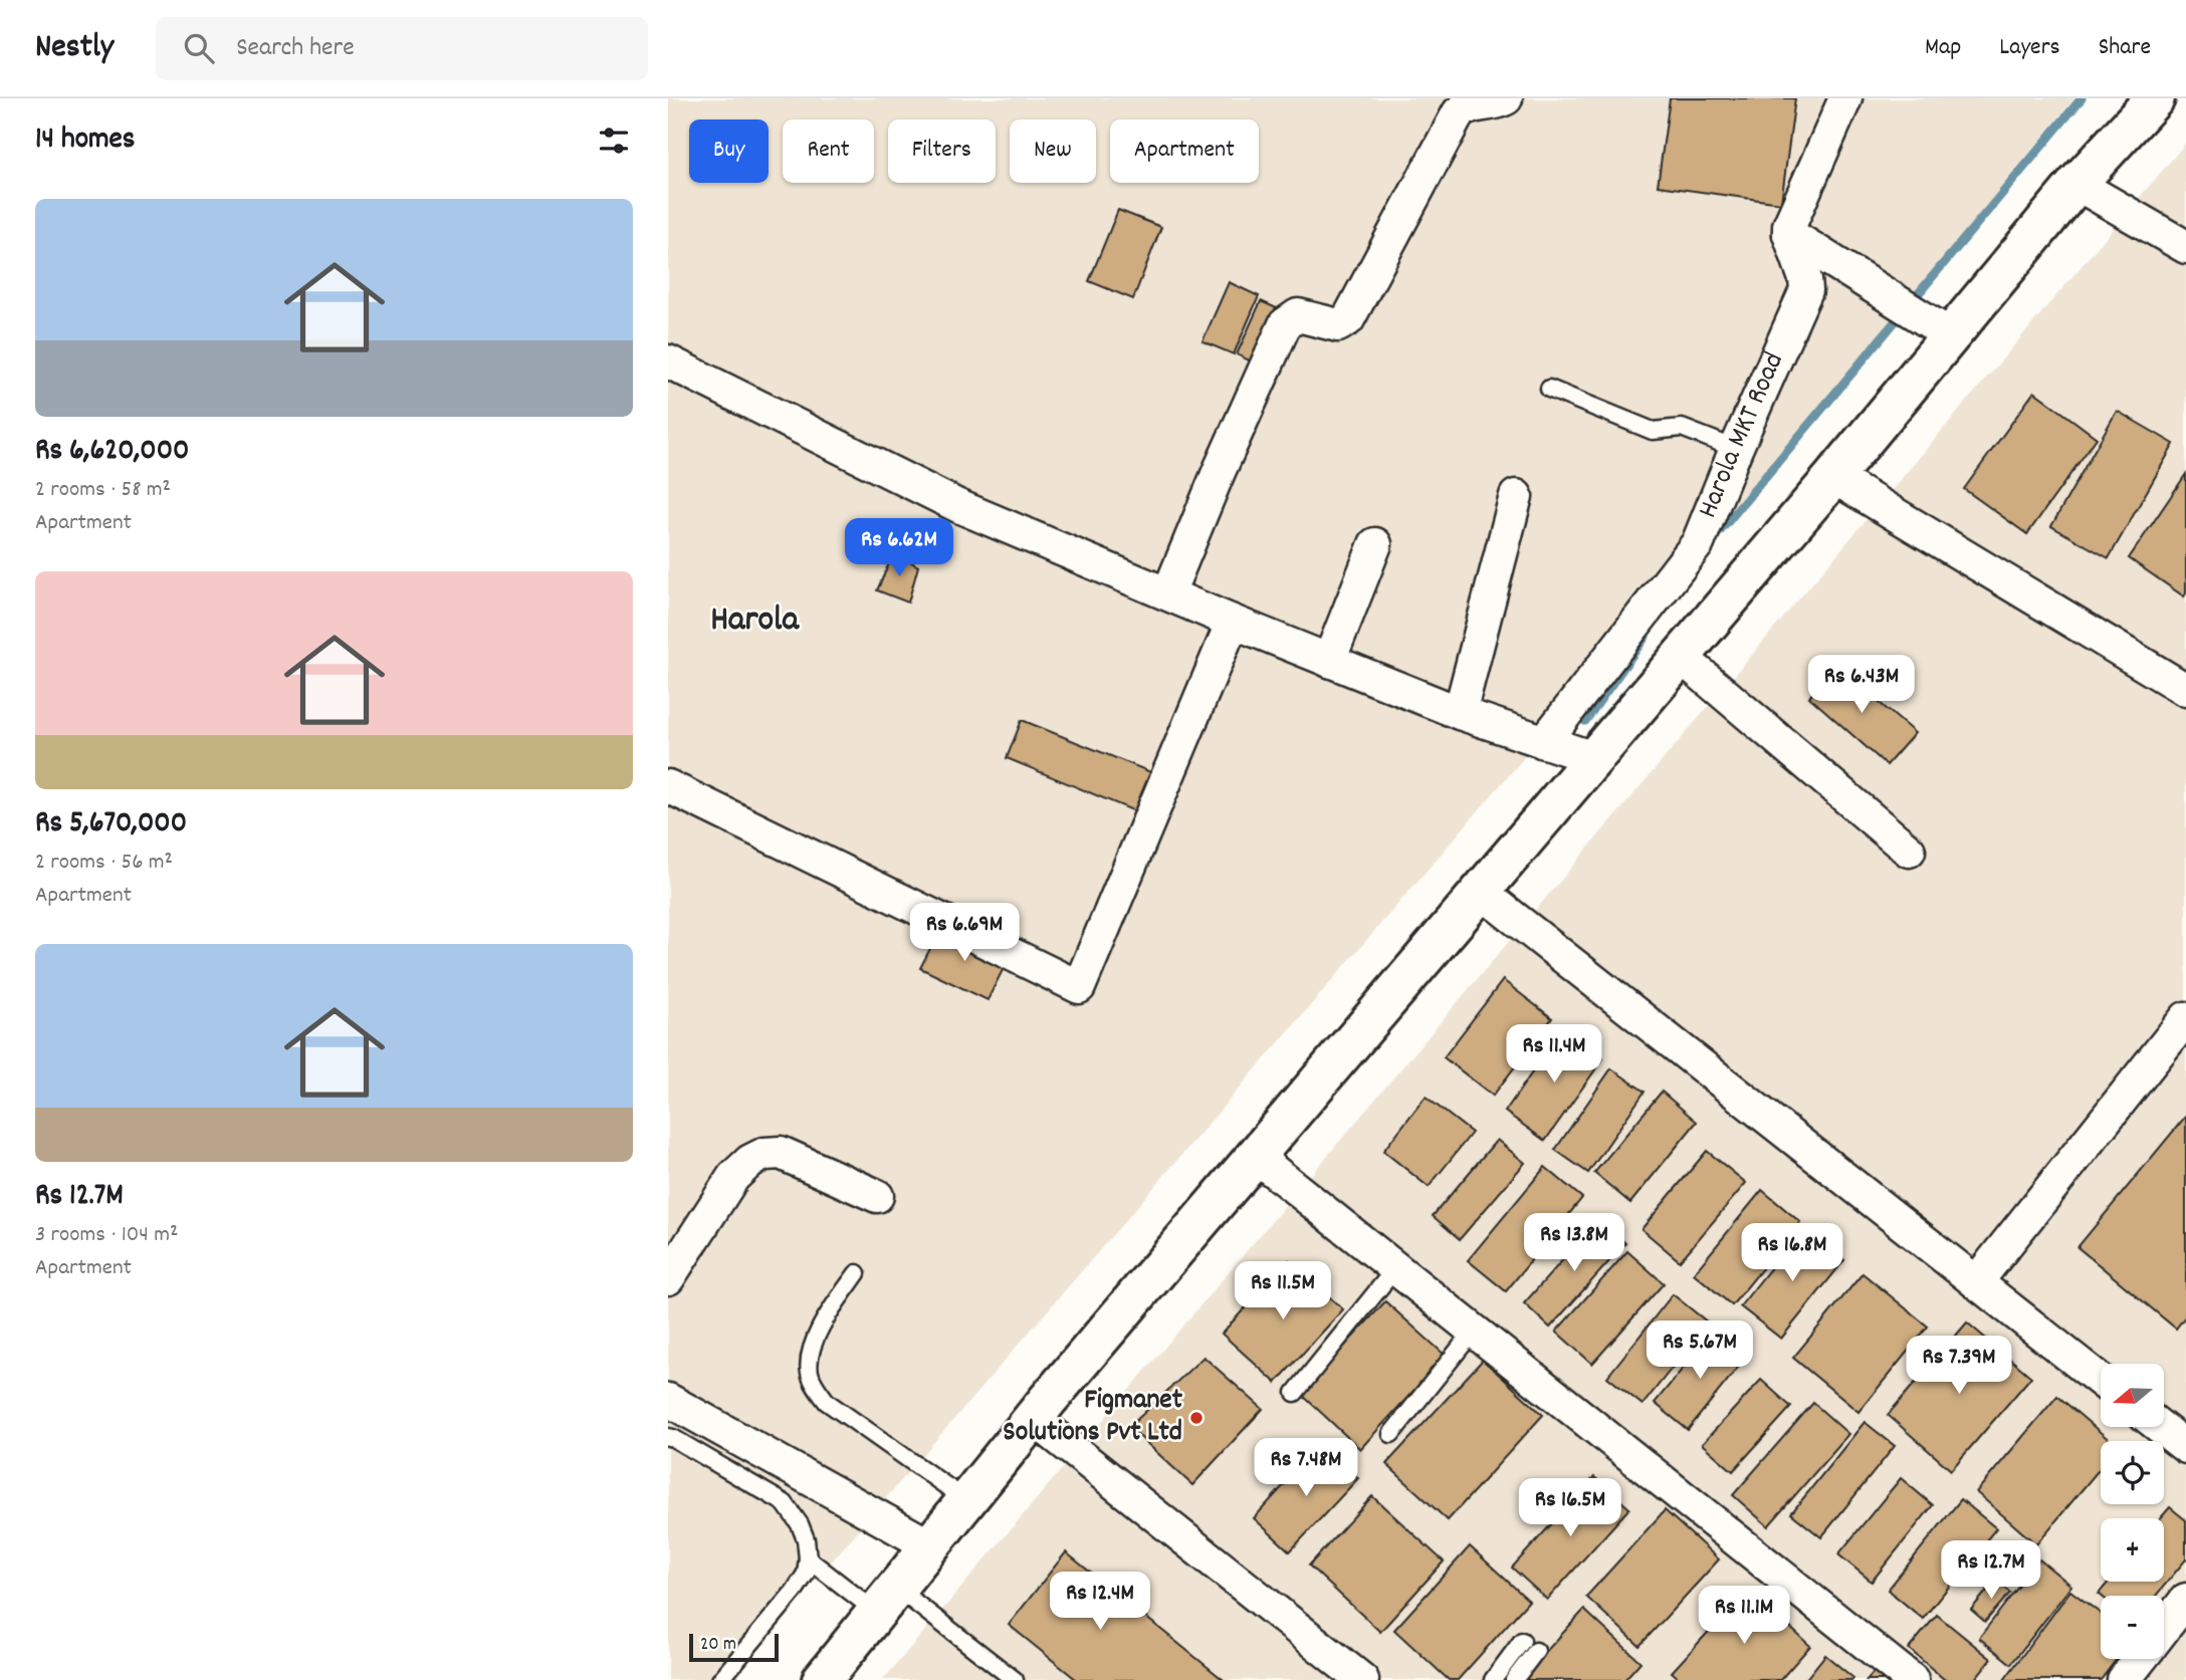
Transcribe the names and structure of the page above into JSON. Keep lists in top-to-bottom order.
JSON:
{
  "streets": {
    "street": ["Harola MKT Road"]
  },
  "districts": ["Harola"],
  "places": ["Figmanet Solutions Pvt Ltd"],
  "scale_bar": "20 m",
  "north": "left",
  "page": {
    "header": "Nestly",
    "search": "Search here",
    "nav": ["Map", "Layers", "Share"],
    "heading": "14 homes",
    "chip": [
      "Buy",
      "Rent",
      "Filters",
      "New",
      "Apartment"
    ],
    "list": [
      {
        "name": "Rs 6,620,000",
        "note": "2 rooms · 58 m² · Apartment"
      },
      {
        "name": "Rs 5,670,000",
        "note": "2 rooms · 56 m² · Apartment"
      },
      {
        "name": "Rs 12.7M",
        "note": "3 rooms · 104 m² · Apartment"
      }
    ],
    "price": [
      "Rs 6.62M",
      "Rs 6.43M",
      "Rs 6.69M",
      "Rs 11.4M",
      "Rs 13.8M",
      "Rs 16.8M",
      "Rs 11.5M",
      "Rs 5.67M",
      "Rs 7.39M",
      "Rs 7.48M",
      "Rs 16.5M",
      "Rs 12.7M",
      "Rs 12.4M",
      "Rs 11.1M"
    ],
    "map_buttons": ["+", "−"],
    "scale": "20 m"
  }
}
